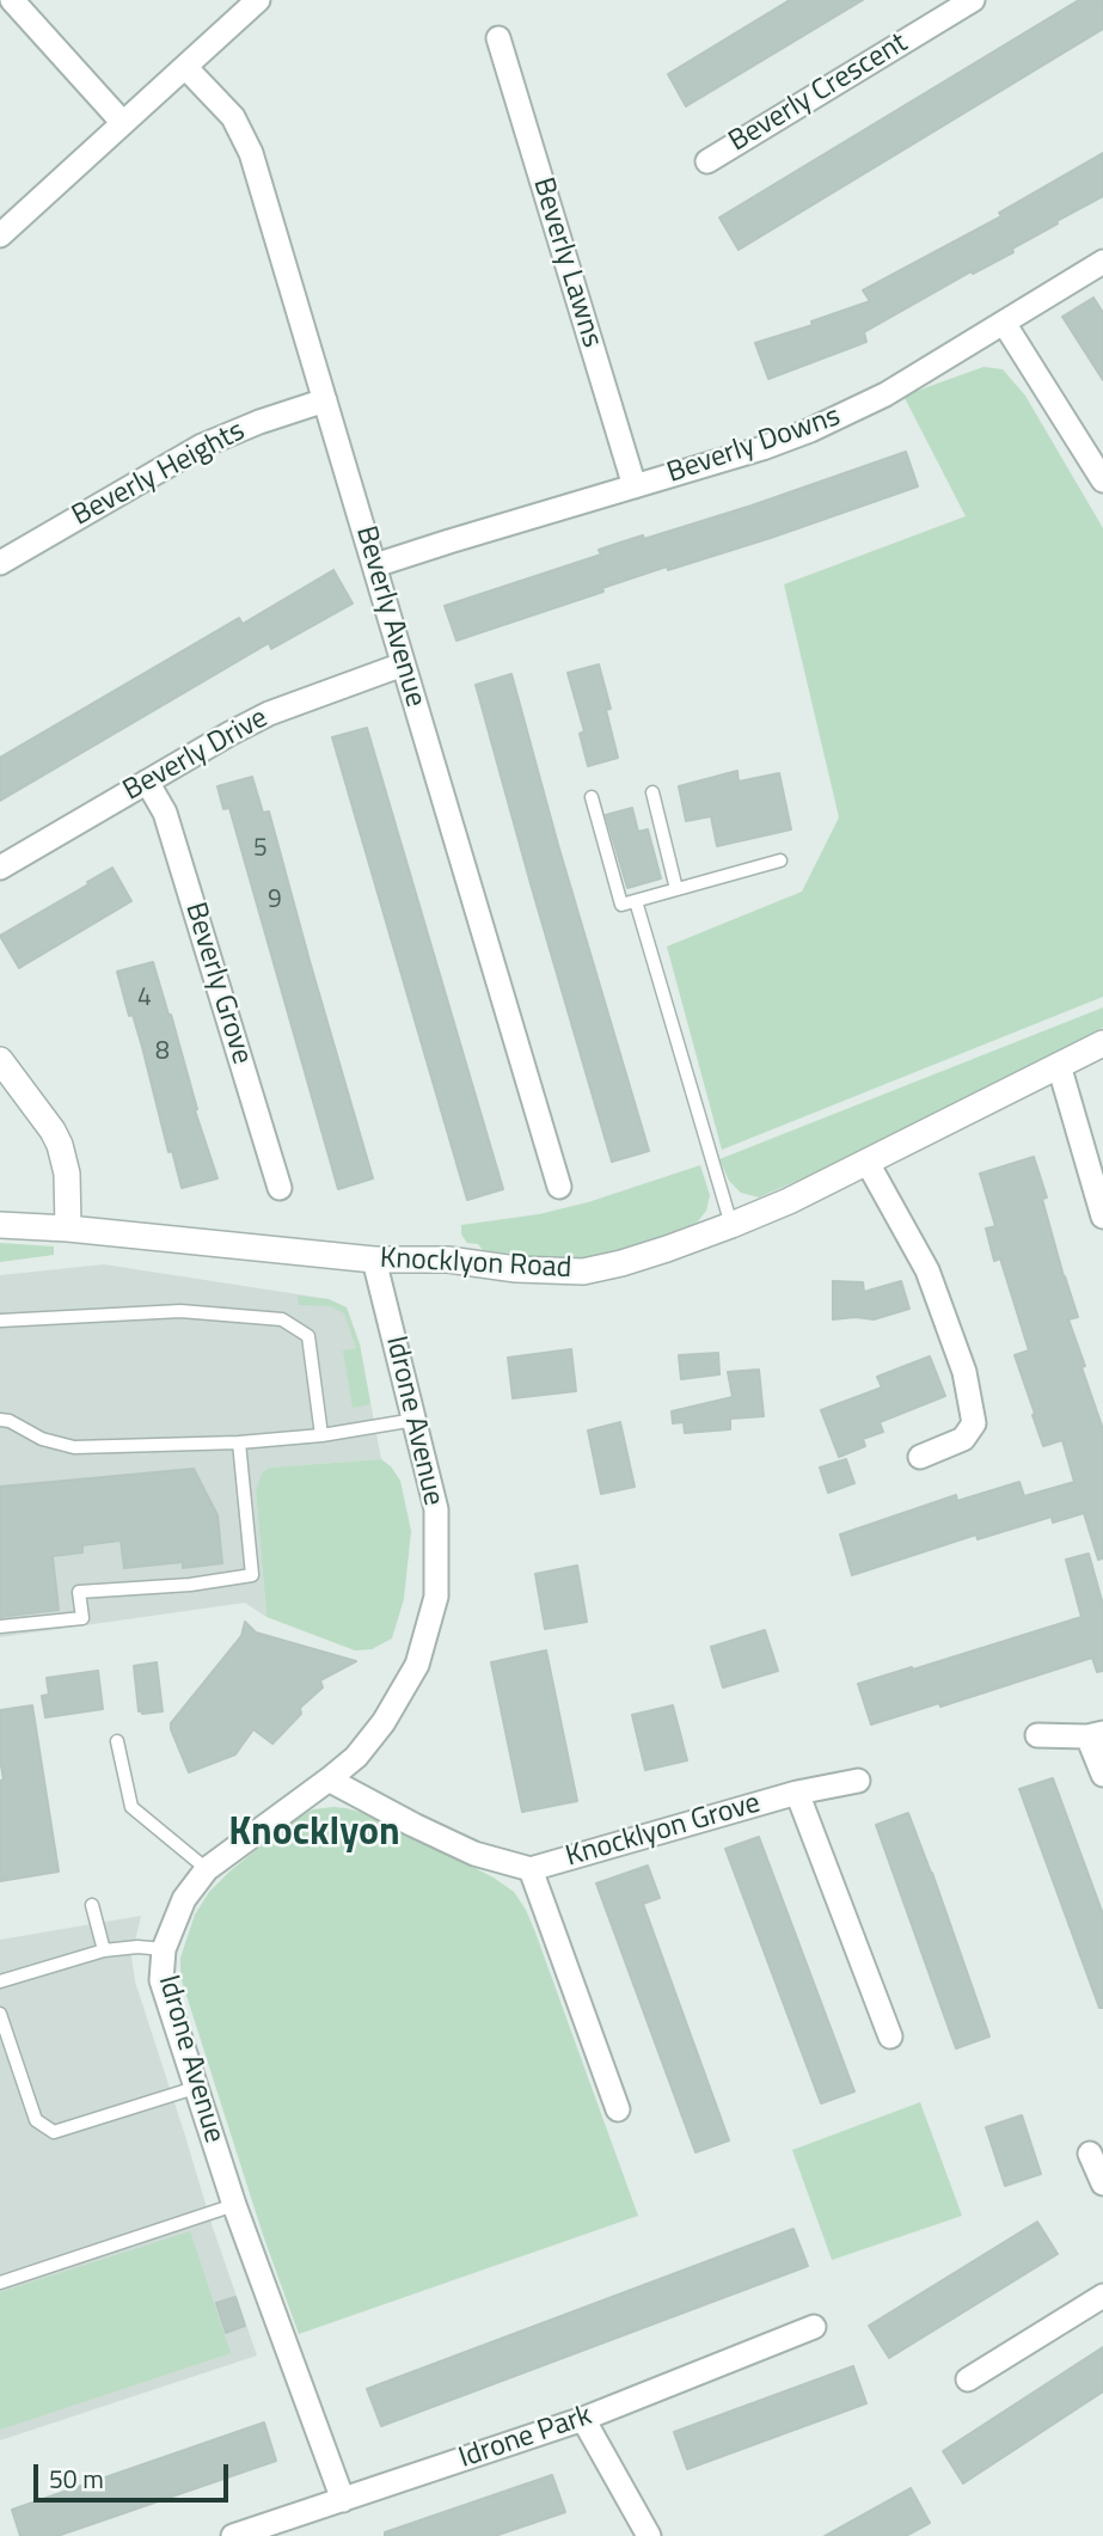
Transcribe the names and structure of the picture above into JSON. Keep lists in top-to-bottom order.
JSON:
{
  "streets": {
    "street": [
      "Beverly Crescent",
      "Beverly Lawns",
      "Beverly Downs",
      "Beverly Heights",
      "Beverly Avenue",
      "Beverly Drive",
      "Beverly Grove",
      "Knocklyon Road",
      "Idrone Avenue",
      "Knocklyon Grove",
      "Idrone Park"
    ]
  },
  "crossings": [
    ["Beverly Lawns", "Beverly Downs"],
    ["Beverly Downs", "Beverly Avenue"],
    ["Beverly Heights", "Beverly Avenue"],
    ["Beverly Avenue", "Beverly Drive"],
    ["Beverly Drive", "Beverly Grove"],
    ["Knocklyon Road", "Idrone Avenue"],
    ["Idrone Avenue", "Knocklyon Grove"],
    ["Idrone Avenue", "Idrone Park"]
  ],
  "districts": ["Knocklyon"],
  "house_numbers": [
    "5",
    "9",
    "4",
    "8"
  ],
  "scale_bar": "50 m"
}
